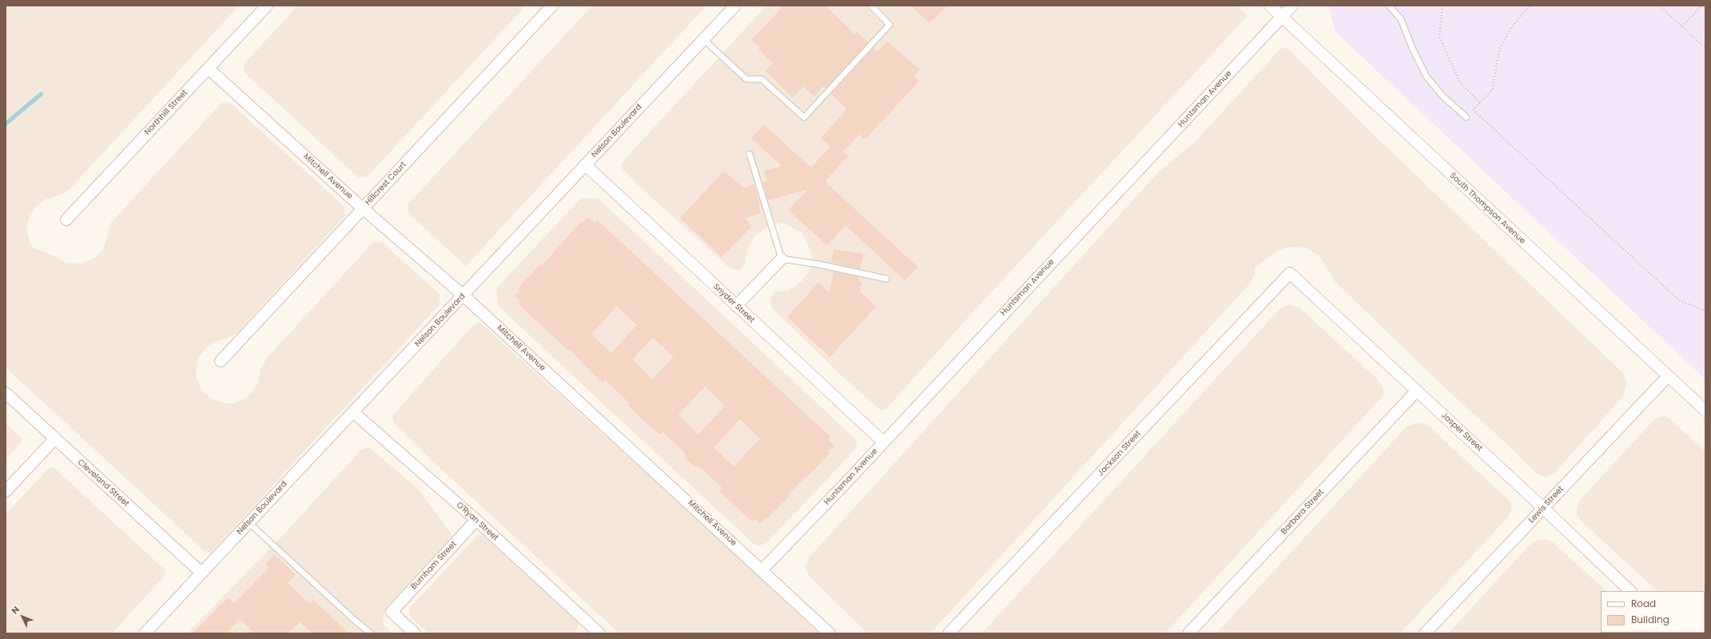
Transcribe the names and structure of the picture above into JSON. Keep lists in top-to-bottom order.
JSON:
{
  "streets": {
    "street": [
      "Huntsman Avenue",
      "Northhill Street",
      "Nelson Boulevard",
      "Mitchell Avenue",
      "Hillcrest Court",
      "South Thompson Avenue",
      "Snyder Street",
      "Jasper Street",
      "Jackson Street",
      "Cleveland Street",
      "Lewis Street",
      "Barbara Street",
      "O'Ryan Street",
      "Burnham Street"
    ]
  },
  "crossings": [
    ["Huntsman Avenue", "Mitchell Avenue"],
    ["Huntsman Avenue", "South Thompson Avenue"],
    ["Huntsman Avenue", "Snyder Street"],
    ["Northhill Street", "Mitchell Avenue"],
    ["Nelson Boulevard", "Mitchell Avenue"],
    ["Nelson Boulevard", "Snyder Street"],
    ["Nelson Boulevard", "Cleveland Street"],
    ["Nelson Boulevard", "O'Ryan Street"],
    ["Mitchell Avenue", "Hillcrest Court"],
    ["South Thompson Avenue", "Lewis Street"],
    ["Jasper Street", "Jackson Street"],
    ["Jasper Street", "Lewis Street"],
    ["Jasper Street", "Barbara Street"],
    ["O'Ryan Street", "Burnham Street"]
  ],
  "legend": ["Road", "Building"],
  "north": "top left"
}
